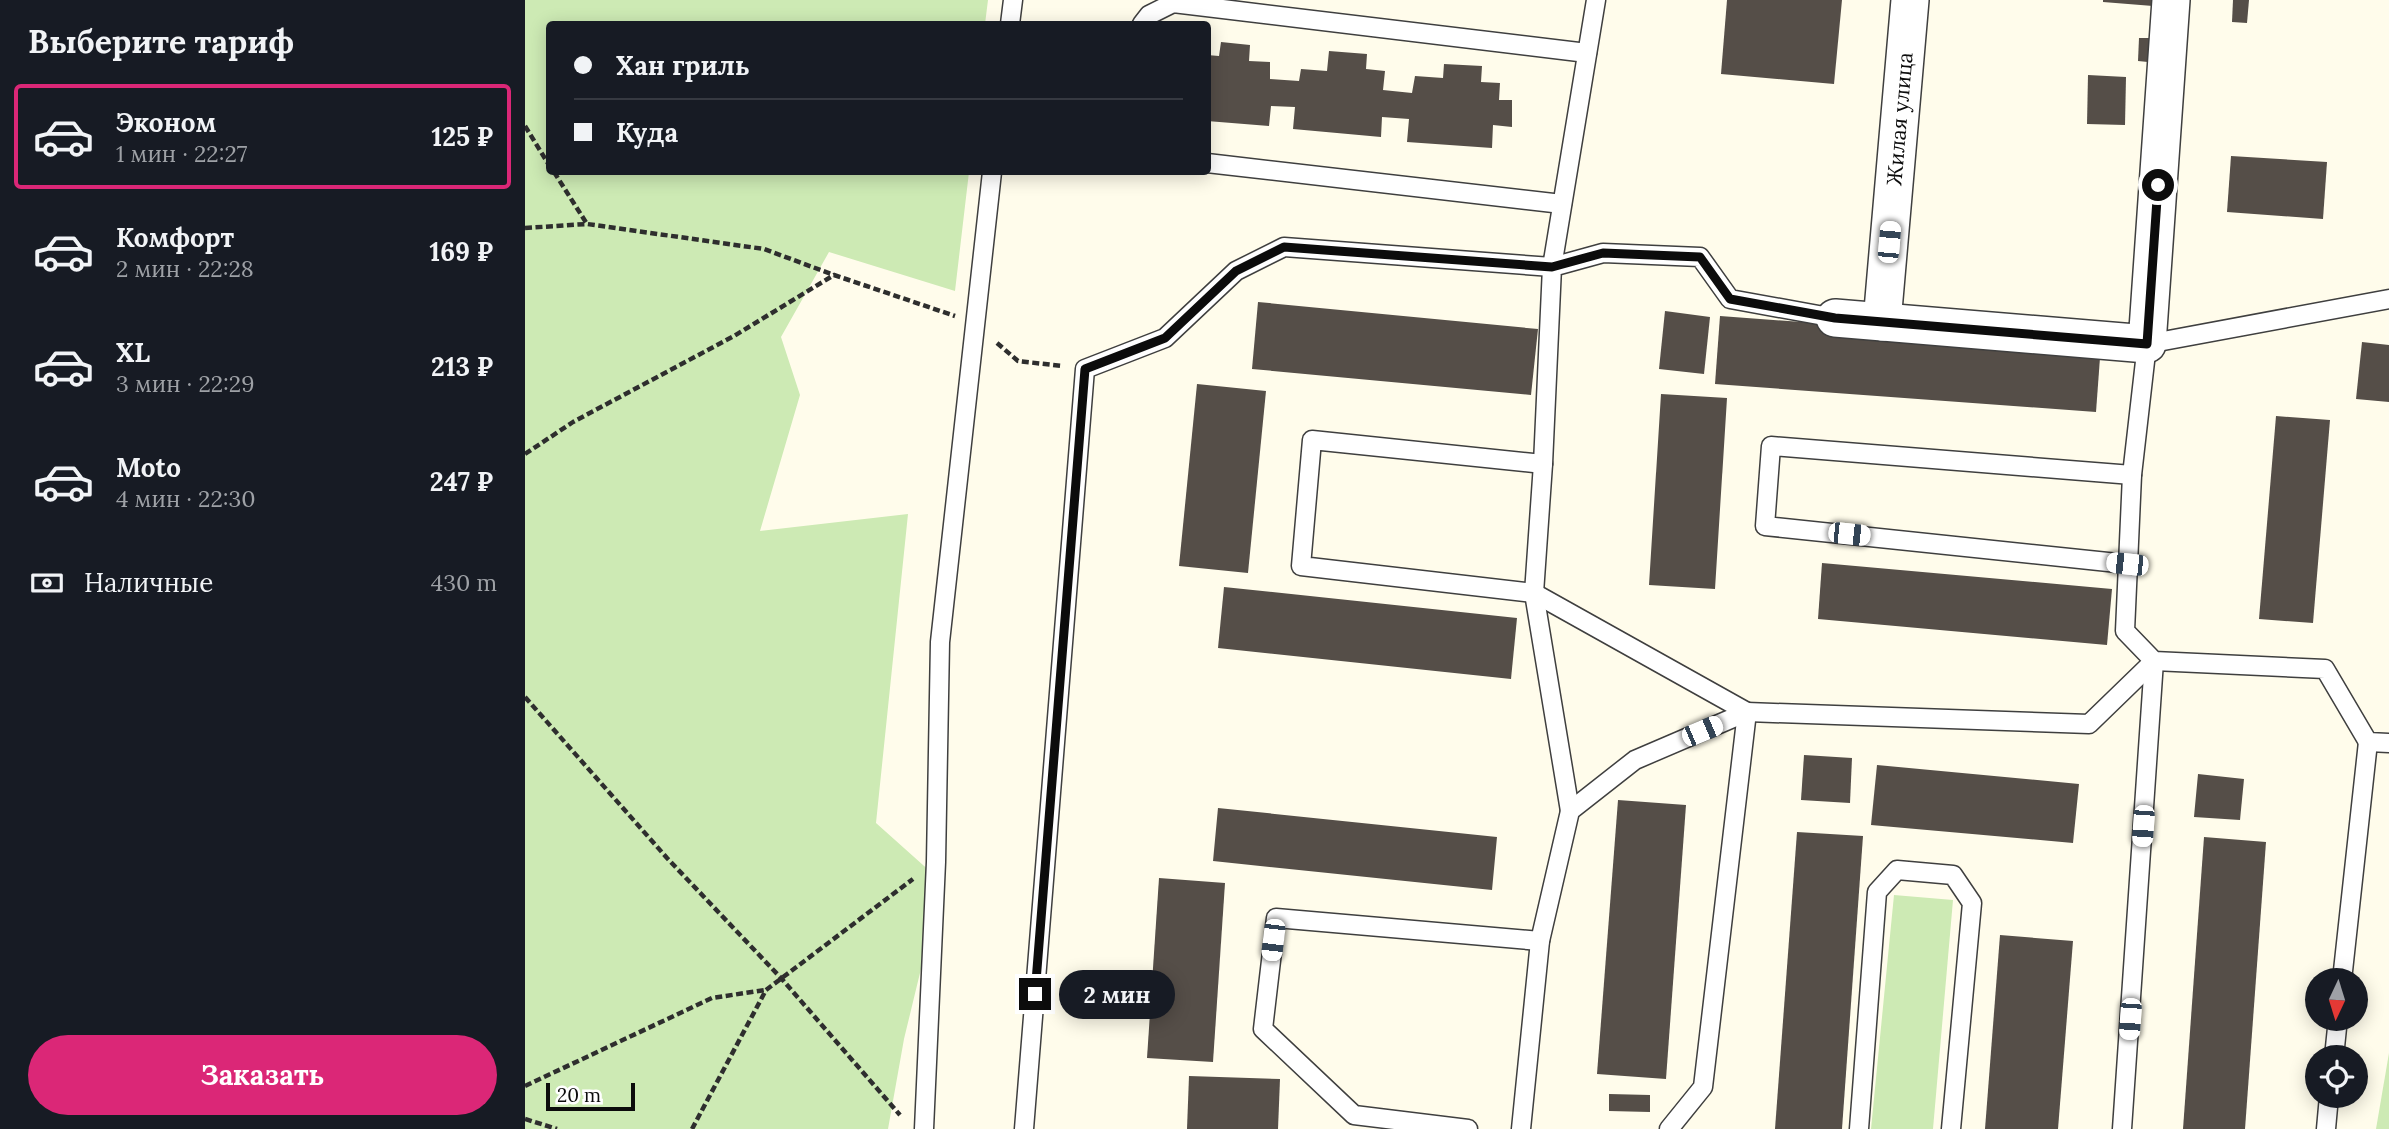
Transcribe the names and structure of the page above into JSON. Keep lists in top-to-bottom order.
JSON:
{
  "streets": {
    "street": ["Жилая улица"]
  },
  "scale_bar": "20 m",
  "north": "bottom",
  "page": {
    "heading": "Выберите тариф",
    "banner": ["Хан гриль", "Куда"],
    "list": [
      {
        "name": "Эконом",
        "note": "1 мин · 22:27",
        "value": "125 ₽"
      },
      {
        "name": "Комфорт",
        "note": "2 мин · 22:28",
        "value": "169 ₽"
      },
      {
        "name": "XL",
        "note": "3 мин · 22:29",
        "value": "213 ₽"
      },
      {
        "name": "Moto",
        "note": "4 мин · 22:30",
        "value": "247 ₽"
      }
    ],
    "pay": ["Наличные", "430 m"],
    "bubble": "2 мин",
    "buttons": "Заказать",
    "scale": "20 m"
  }
}
